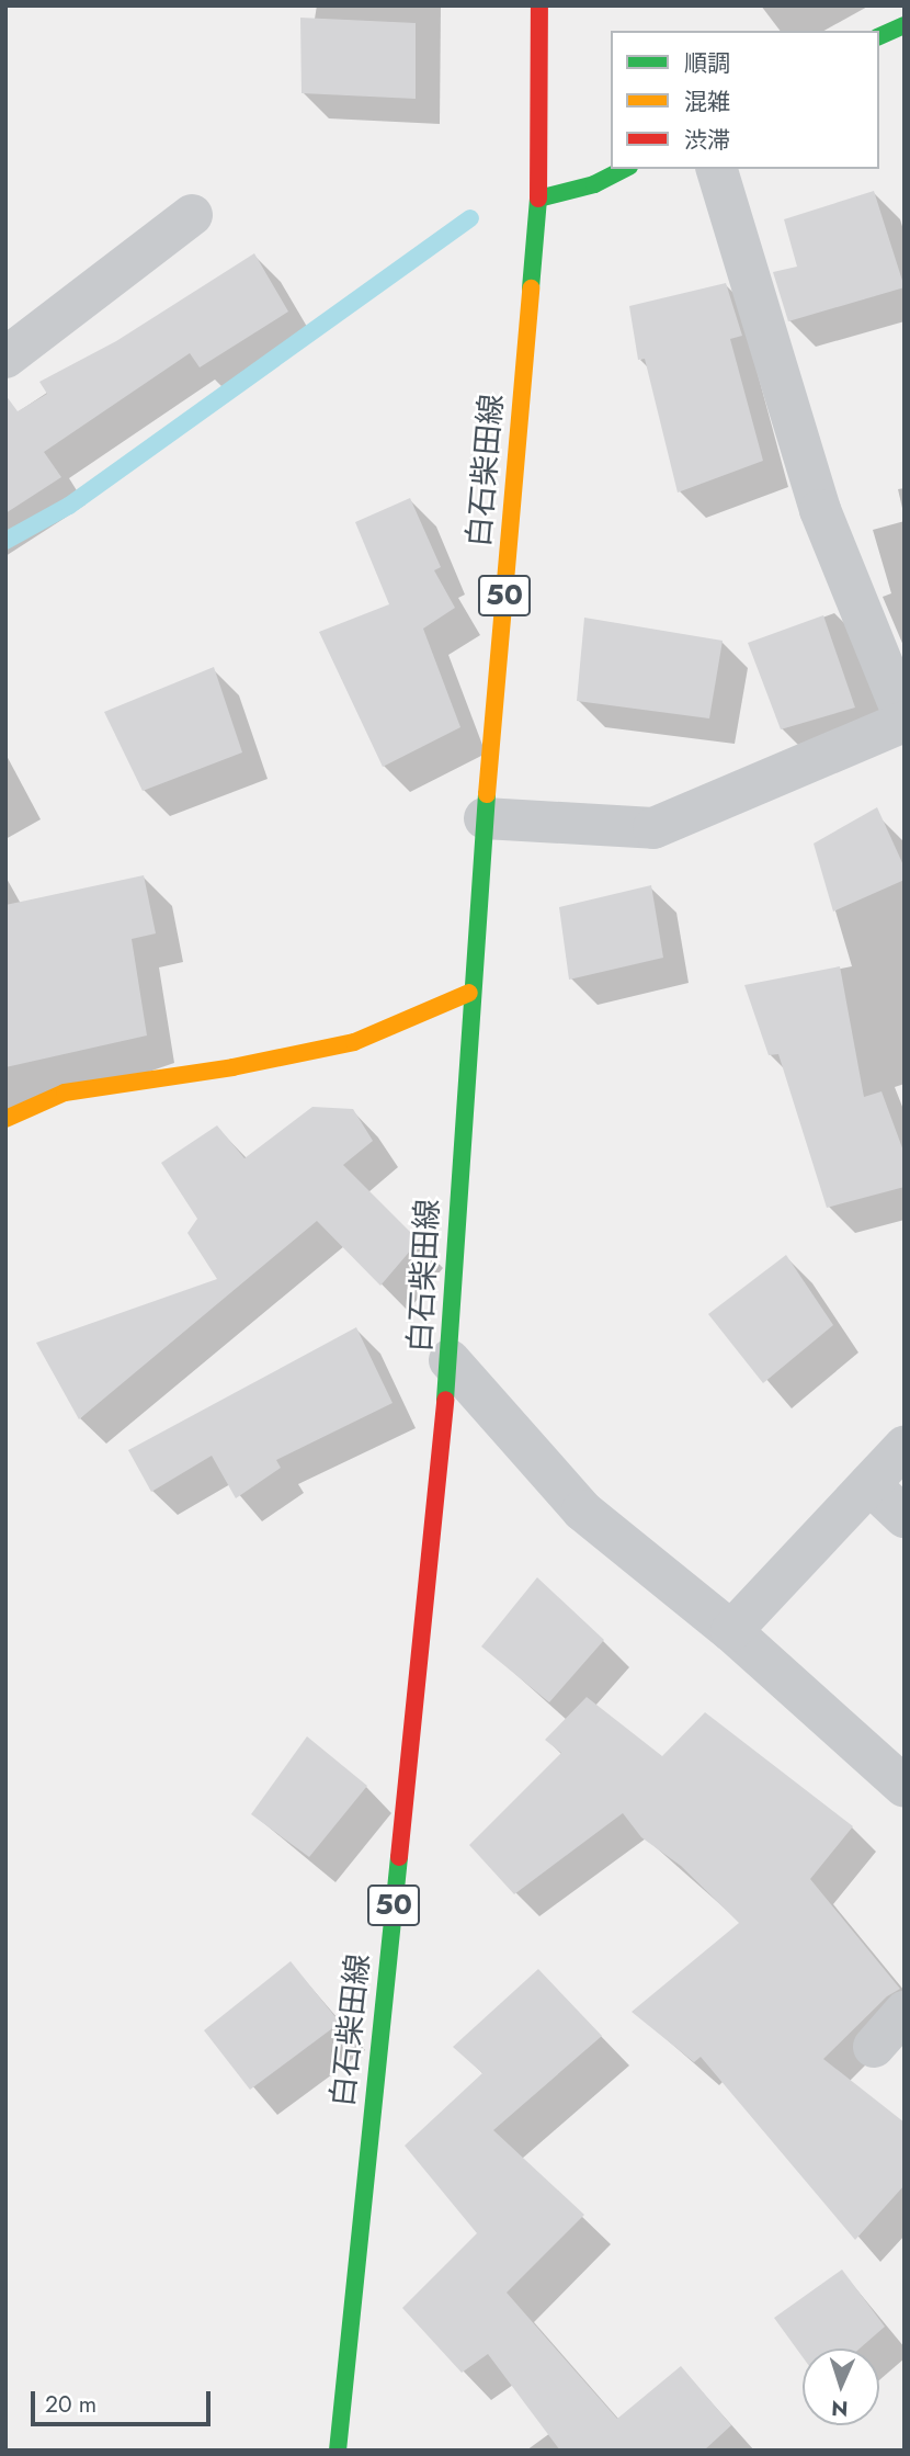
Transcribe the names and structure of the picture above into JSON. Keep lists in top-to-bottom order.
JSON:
{
  "streets": {
    "main road": ["白石柴田線", "50"]
  },
  "legend": ["順調", "混雑", "渋滞"],
  "scale_bar": "20 m",
  "north": "bottom"
}
